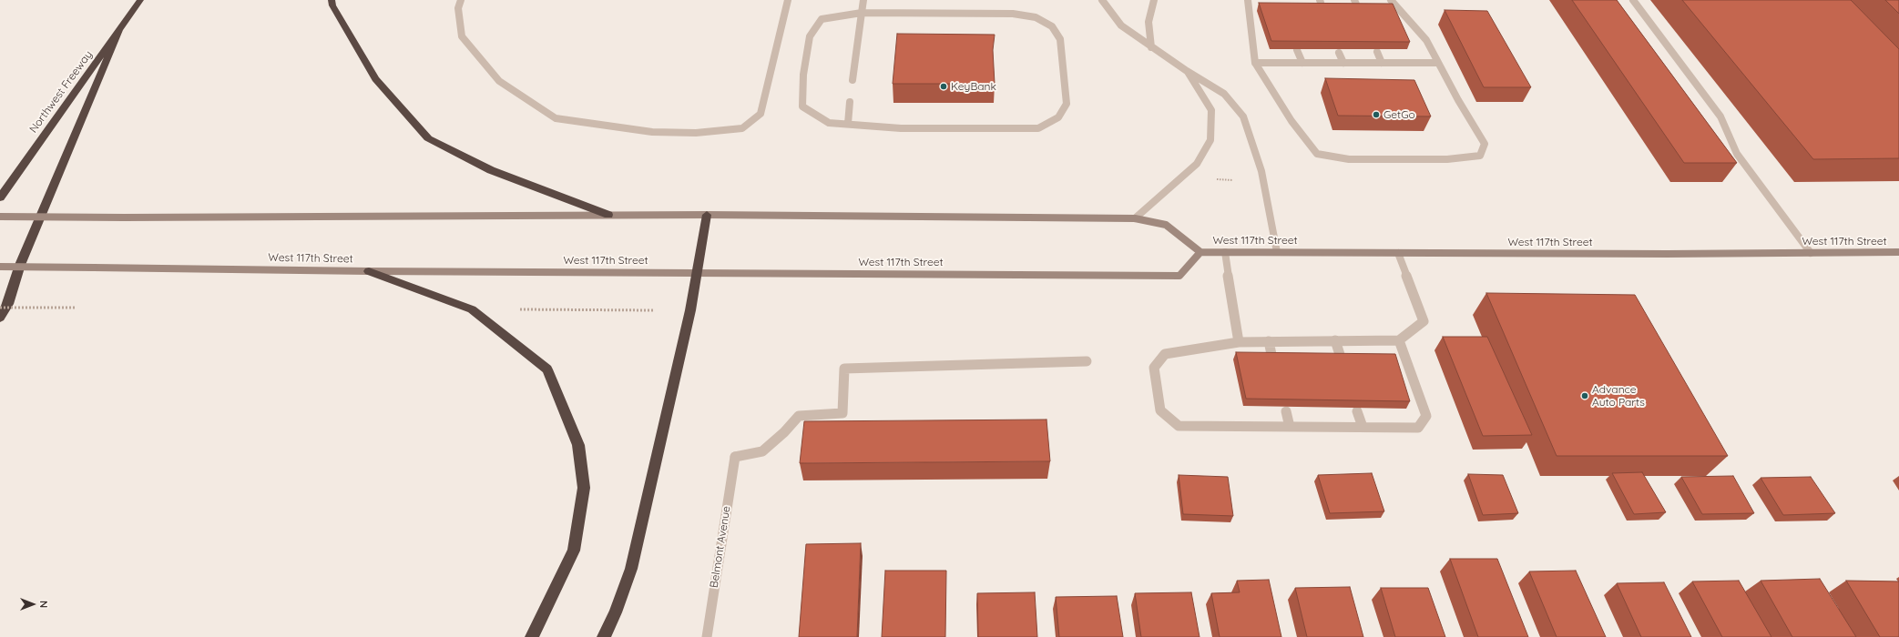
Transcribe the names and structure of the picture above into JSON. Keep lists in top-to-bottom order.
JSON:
{
  "streets": {
    "highway": ["Northwest Freeway"],
    "main road": ["West 117th Street"],
    "street": ["Belmont Avenue"]
  },
  "places": ["KeyBank", "GetGo", "Advance Auto Parts"],
  "north": "right"
}
